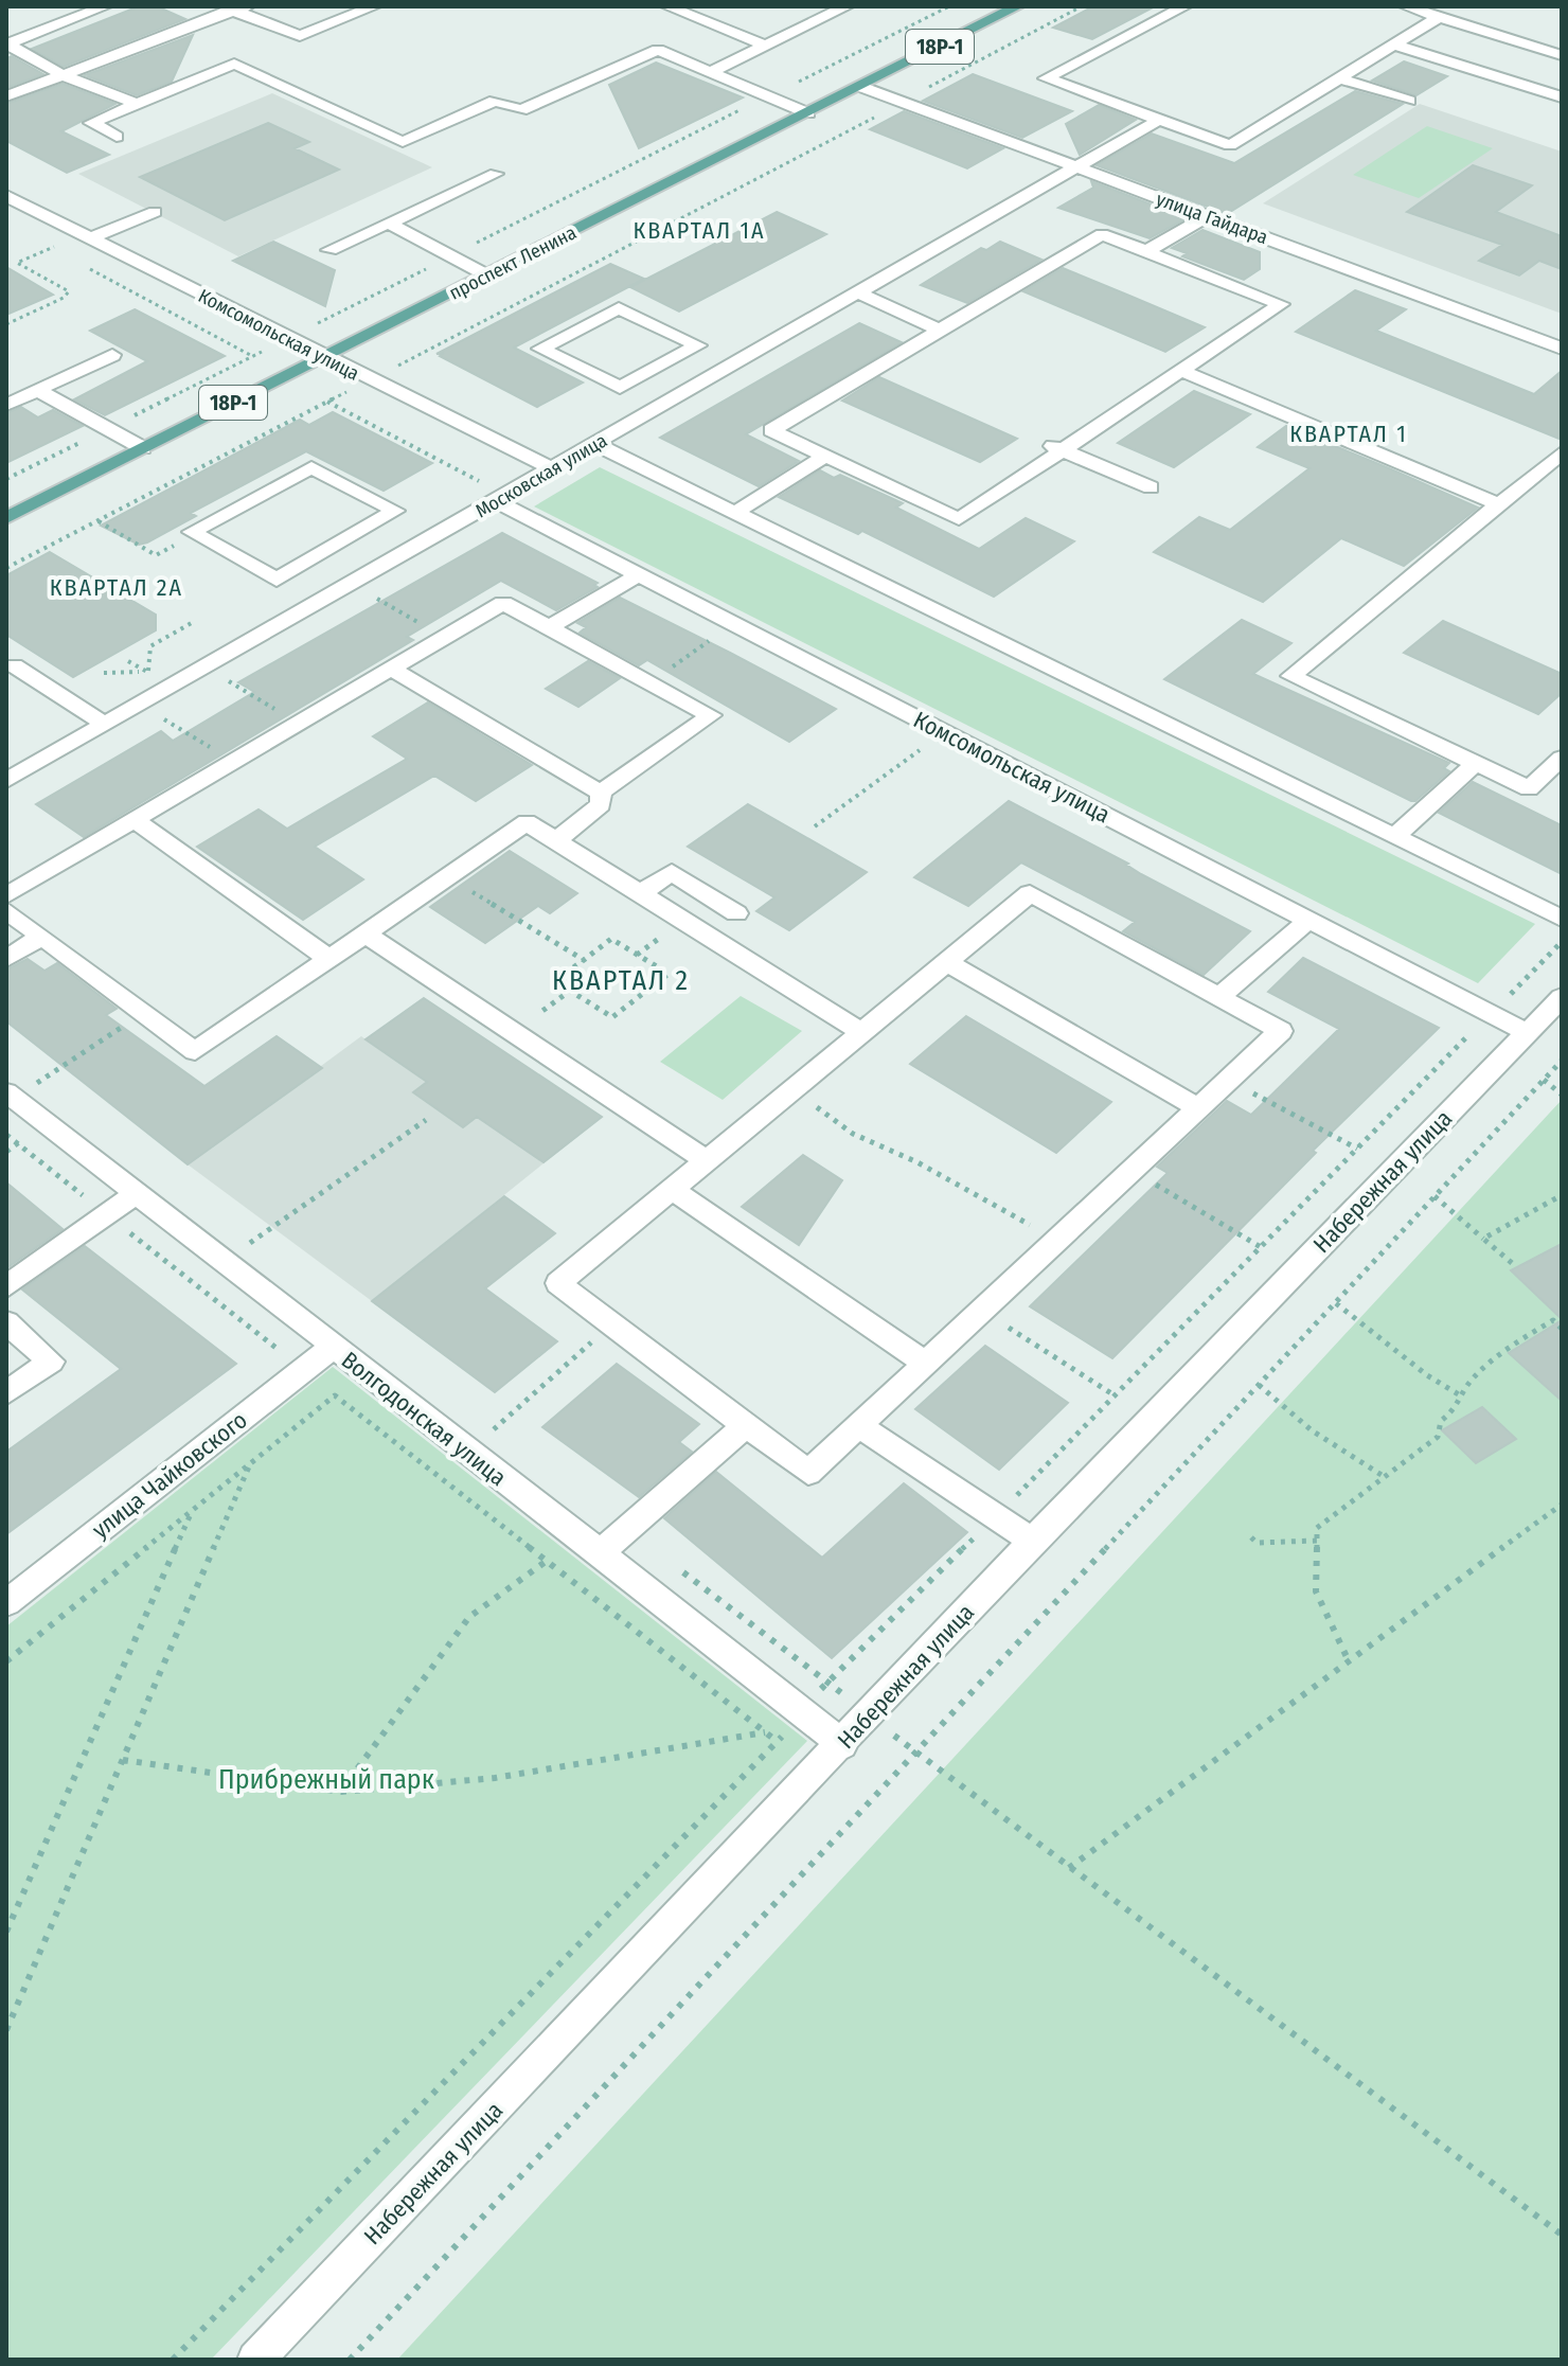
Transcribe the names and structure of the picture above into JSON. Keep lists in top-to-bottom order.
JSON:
{
  "streets": {
    "main road": ["18Р-1", "проспект Ленина"],
    "street": [
      "улица Гайдара",
      "Комсомольская улица",
      "Московская улица",
      "Набережная улица",
      "Волгодонская улица",
      "улица Чайковского"
    ]
  },
  "crossings": [
    ["улица Гайдара", "проспект Ленина"],
    ["улица Гайдара", "Московская улица"],
    ["проспект Ленина", "Комсомольская улица"],
    ["Комсомольская улица", "Московская улица"],
    ["Комсомольская улица", "Набережная улица"],
    ["Набережная улица", "Волгодонская улица"],
    ["Волгодонская улица", "улица Чайковского"]
  ],
  "districts": [
    "КВАРТАЛ 1А",
    "КВАРТАЛ 1",
    "КВАРТАЛ 2А",
    "КВАРТАЛ 2"
  ],
  "parks": ["Прибрежный парк"]
}
